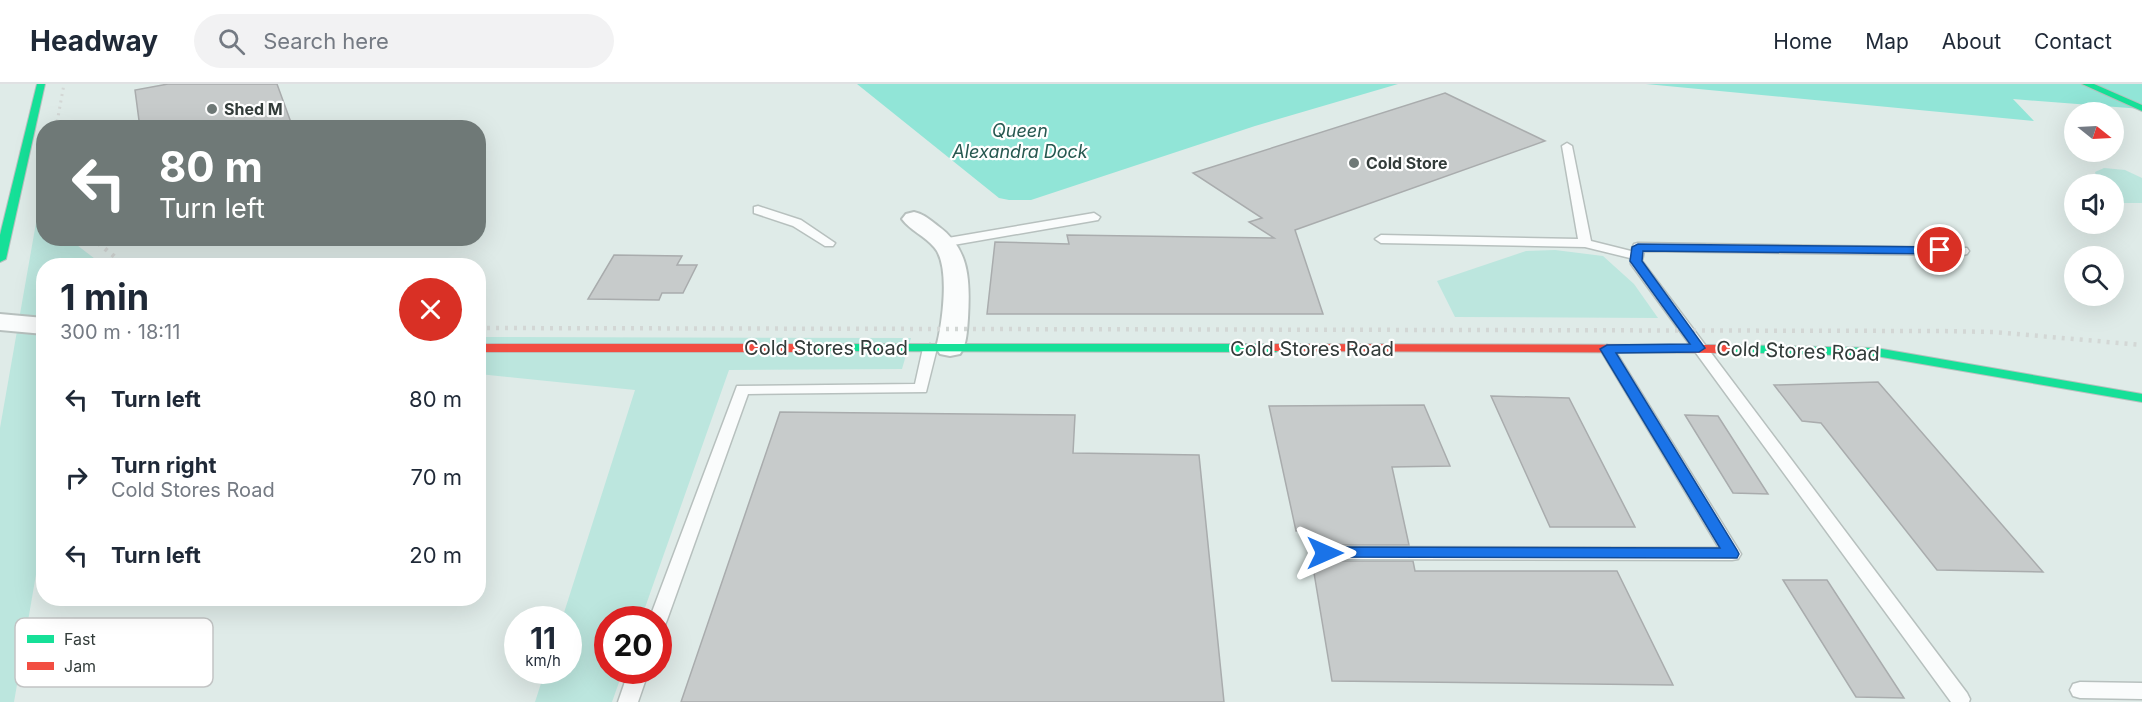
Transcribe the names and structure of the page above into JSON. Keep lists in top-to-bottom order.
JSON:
{
  "streets": {
    "street": ["Cold Stores Road"]
  },
  "water": ["Queen Alexandra Dock"],
  "places": ["Shed M", "Cold Store"],
  "legend": ["Fast", "Jam"],
  "north": "right",
  "page": {
    "header": "Headway",
    "search": "Search here",
    "nav": [
      "Home",
      "Map",
      "About",
      "Contact"
    ],
    "turn": ["80 m", "Turn left"],
    "heading": ["1 min", "300 m · 18:11"],
    "list": [
      {
        "name": "Turn left",
        "value": "80 m"
      },
      {
        "name": "Turn right",
        "note": "Cold Stores Road",
        "value": "70 m"
      },
      {
        "name": "Turn left",
        "value": "20 m"
      }
    ],
    "speed": "11 km/h",
    "limit": "20"
  }
}
